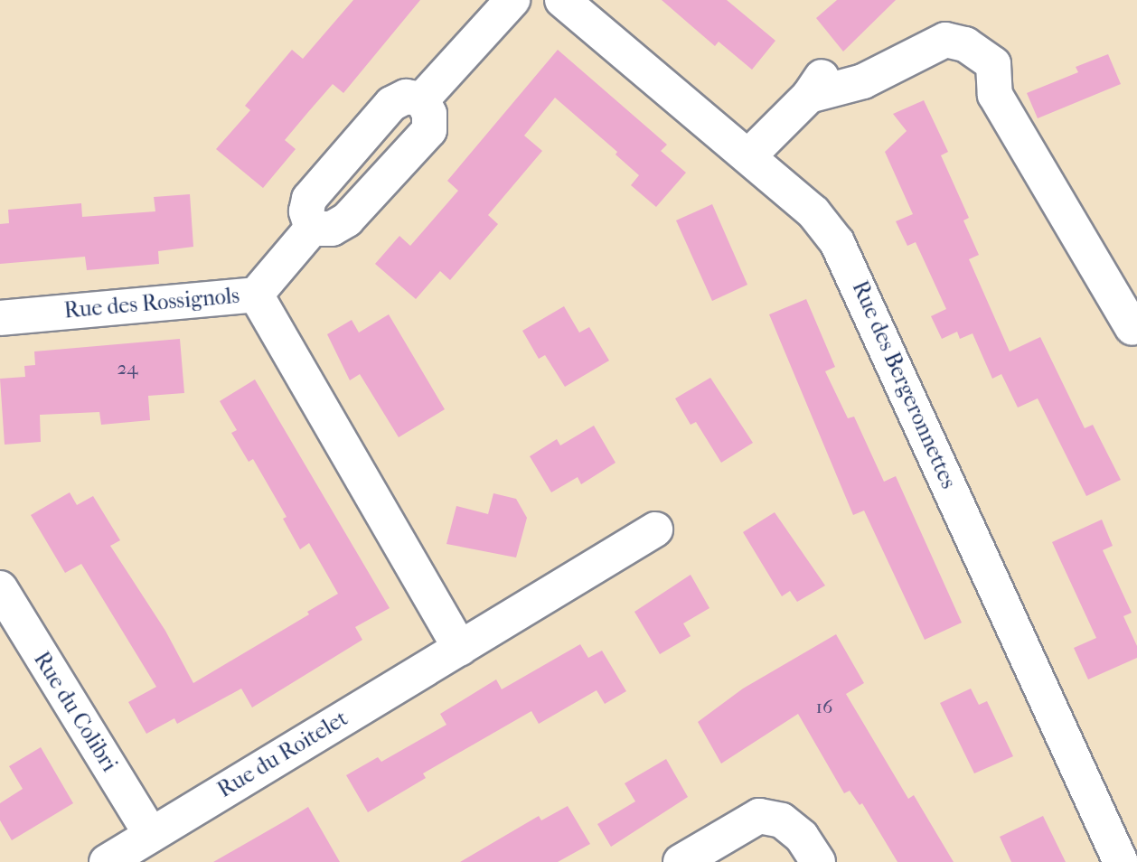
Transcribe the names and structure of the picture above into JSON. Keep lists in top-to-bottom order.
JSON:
{
  "streets": {
    "street": [
      "Rue des Rossignols",
      "Rue des Bergeronnettes",
      "Rue du Colibri",
      "Rue du Roitelet"
    ]
  },
  "crossings": [
    ["Rue du Colibri", "Rue du Roitelet"]
  ],
  "house_numbers": ["24", "16"]
}
